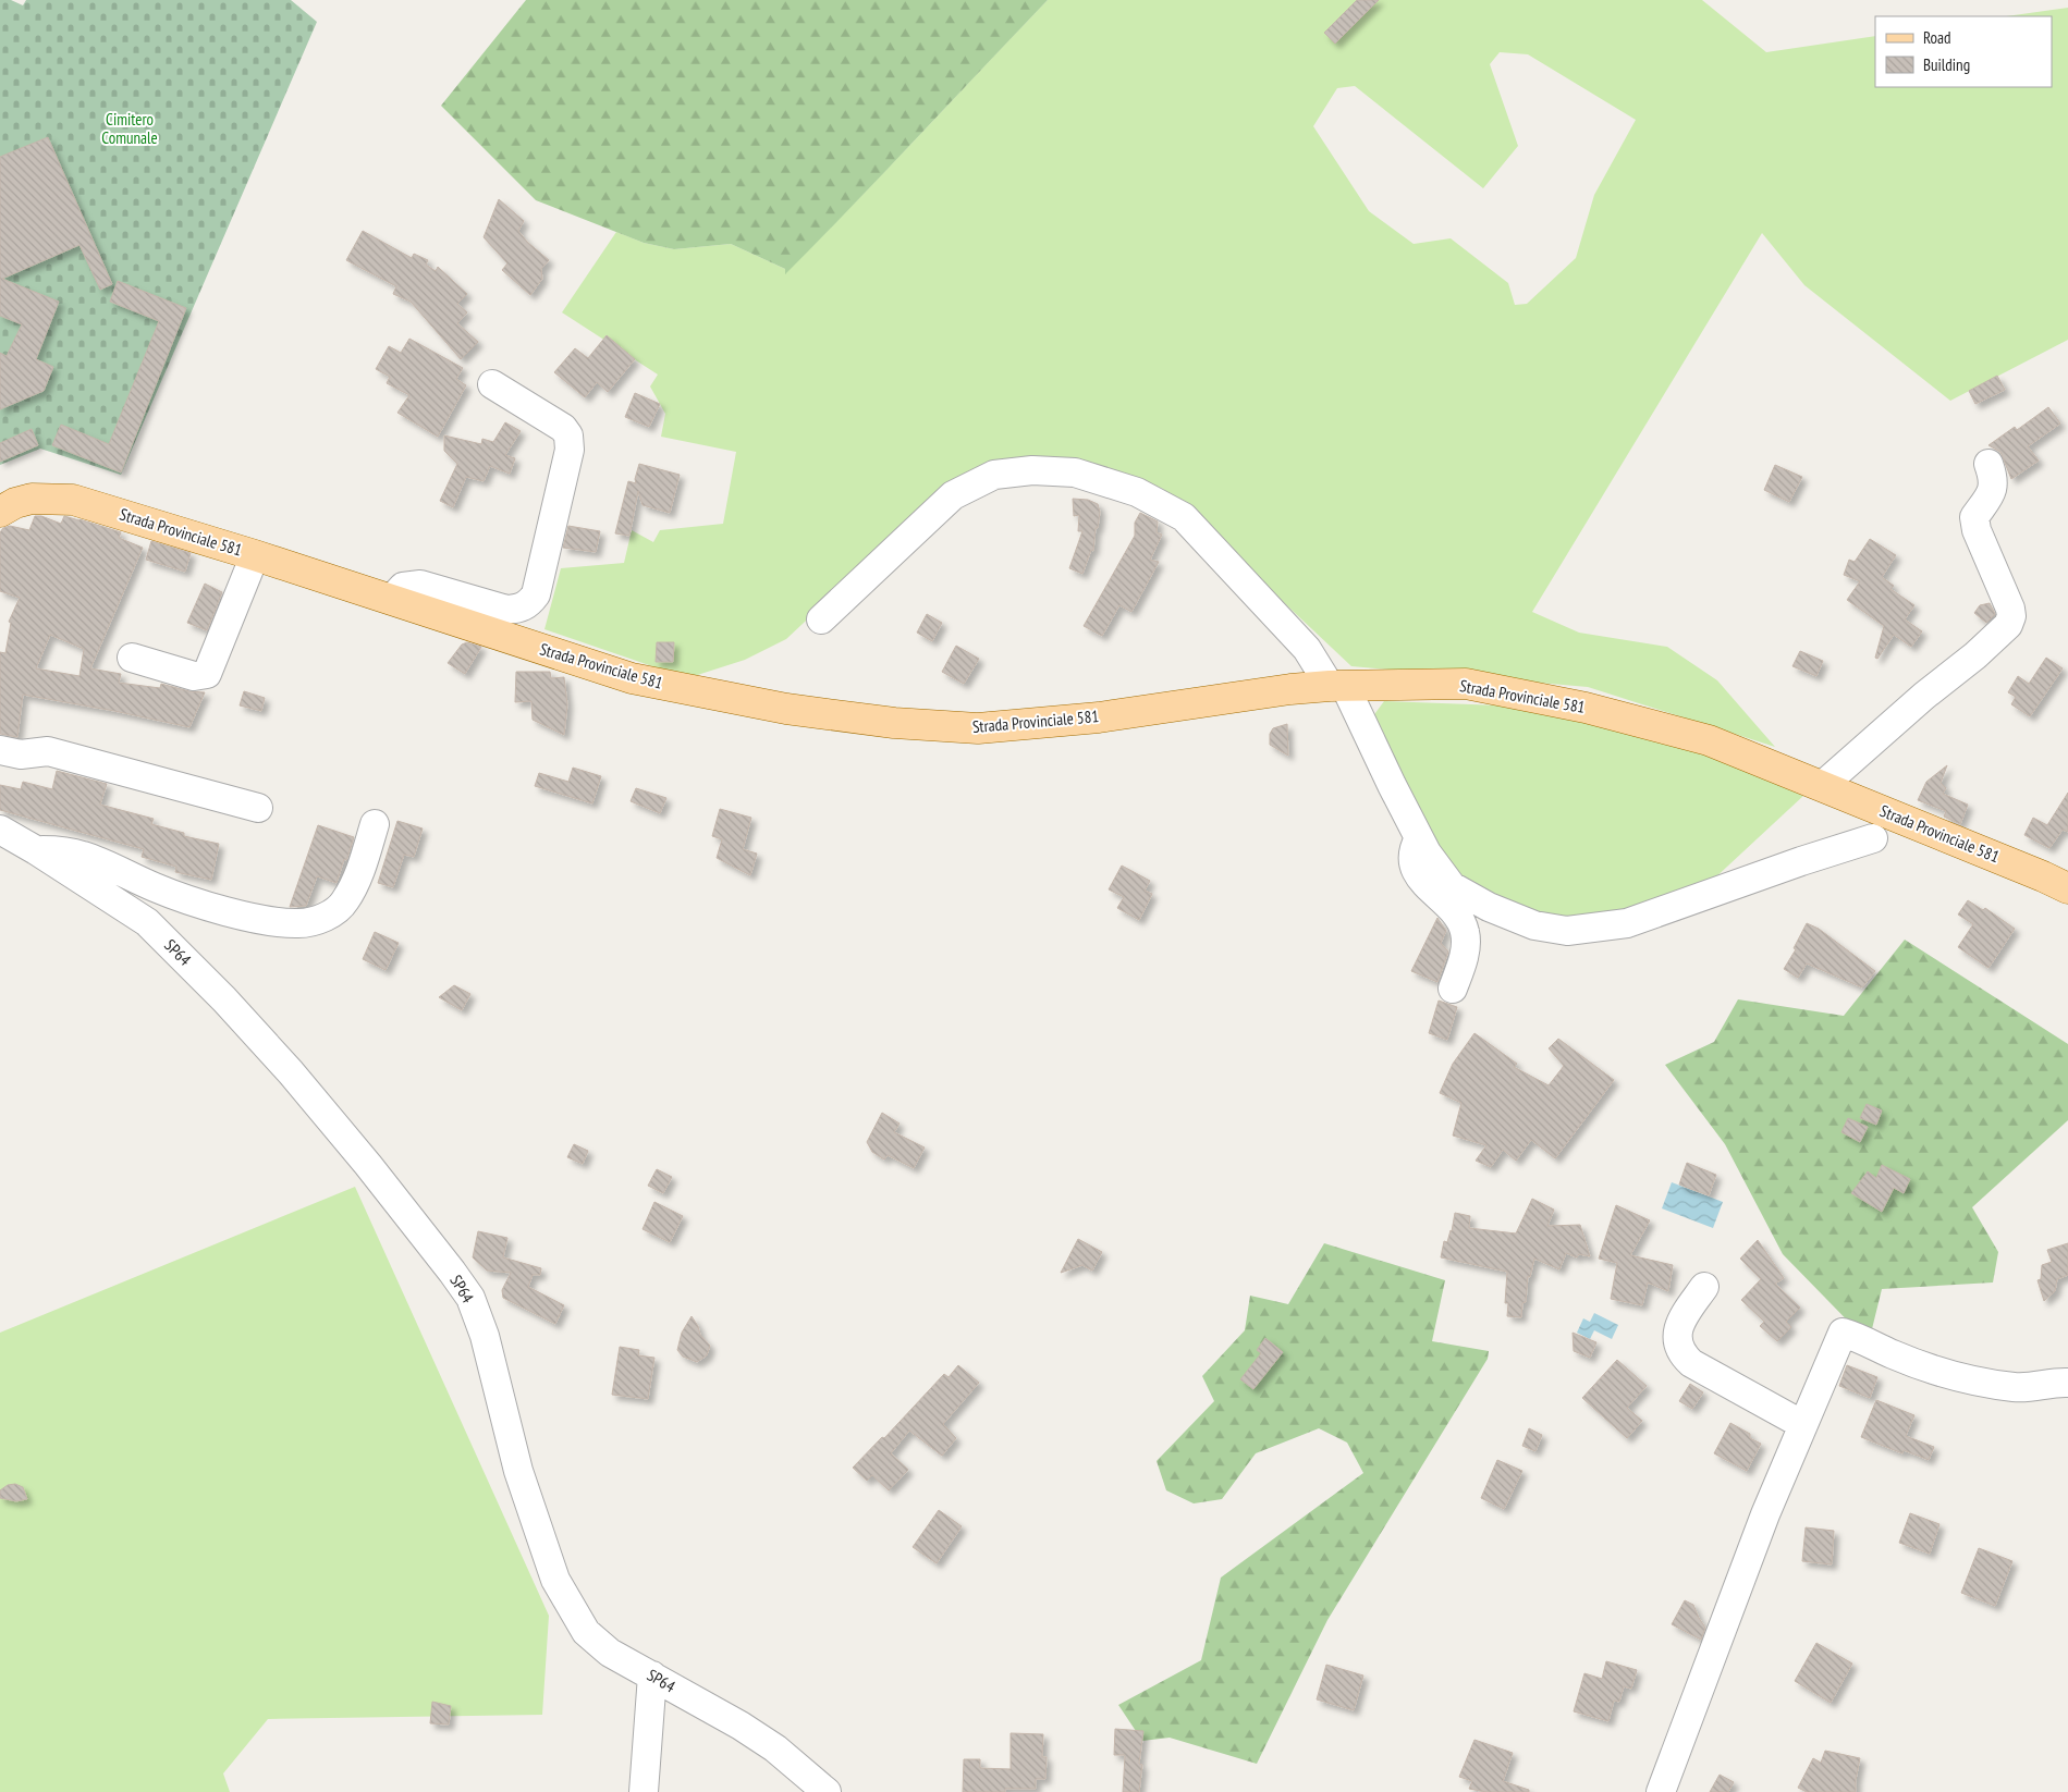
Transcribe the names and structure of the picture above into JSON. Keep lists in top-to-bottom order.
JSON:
{
  "streets": {
    "main road": ["Strada Provinciale 581"],
    "street": ["SP64"]
  },
  "parks": ["Cimitero Comunale"],
  "legend": ["Road", "Building"]
}
